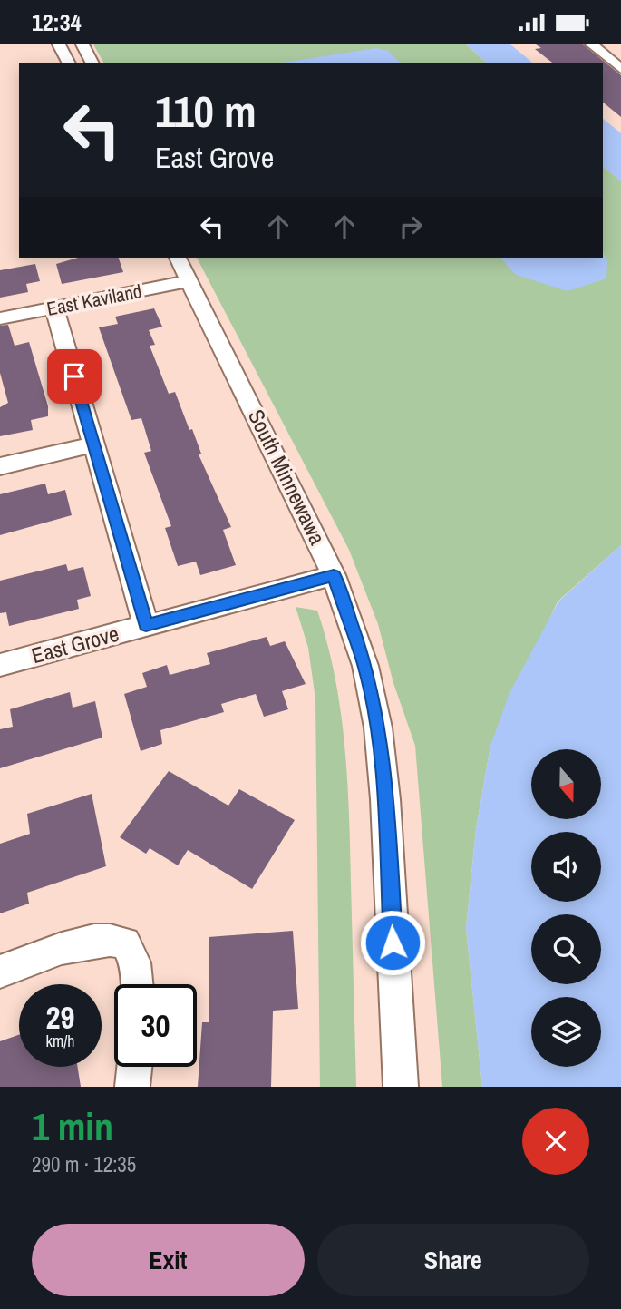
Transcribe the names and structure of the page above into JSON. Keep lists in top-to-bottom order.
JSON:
{
  "streets": {
    "street": ["East Kaviland", "South Minnewawa", "East Grove"]
  },
  "crossings": [
    ["East Kaviland", "South Minnewawa"],
    ["South Minnewawa", "East Grove"]
  ],
  "north": "bottom",
  "page": {
    "status": "12:34",
    "turn": ["110 m", "East Grove"],
    "speed": "29 km/h",
    "limit": "30",
    "heading": ["1 min", "290 m · 12:35"],
    "buttons": ["Exit", "Share"]
  }
}
